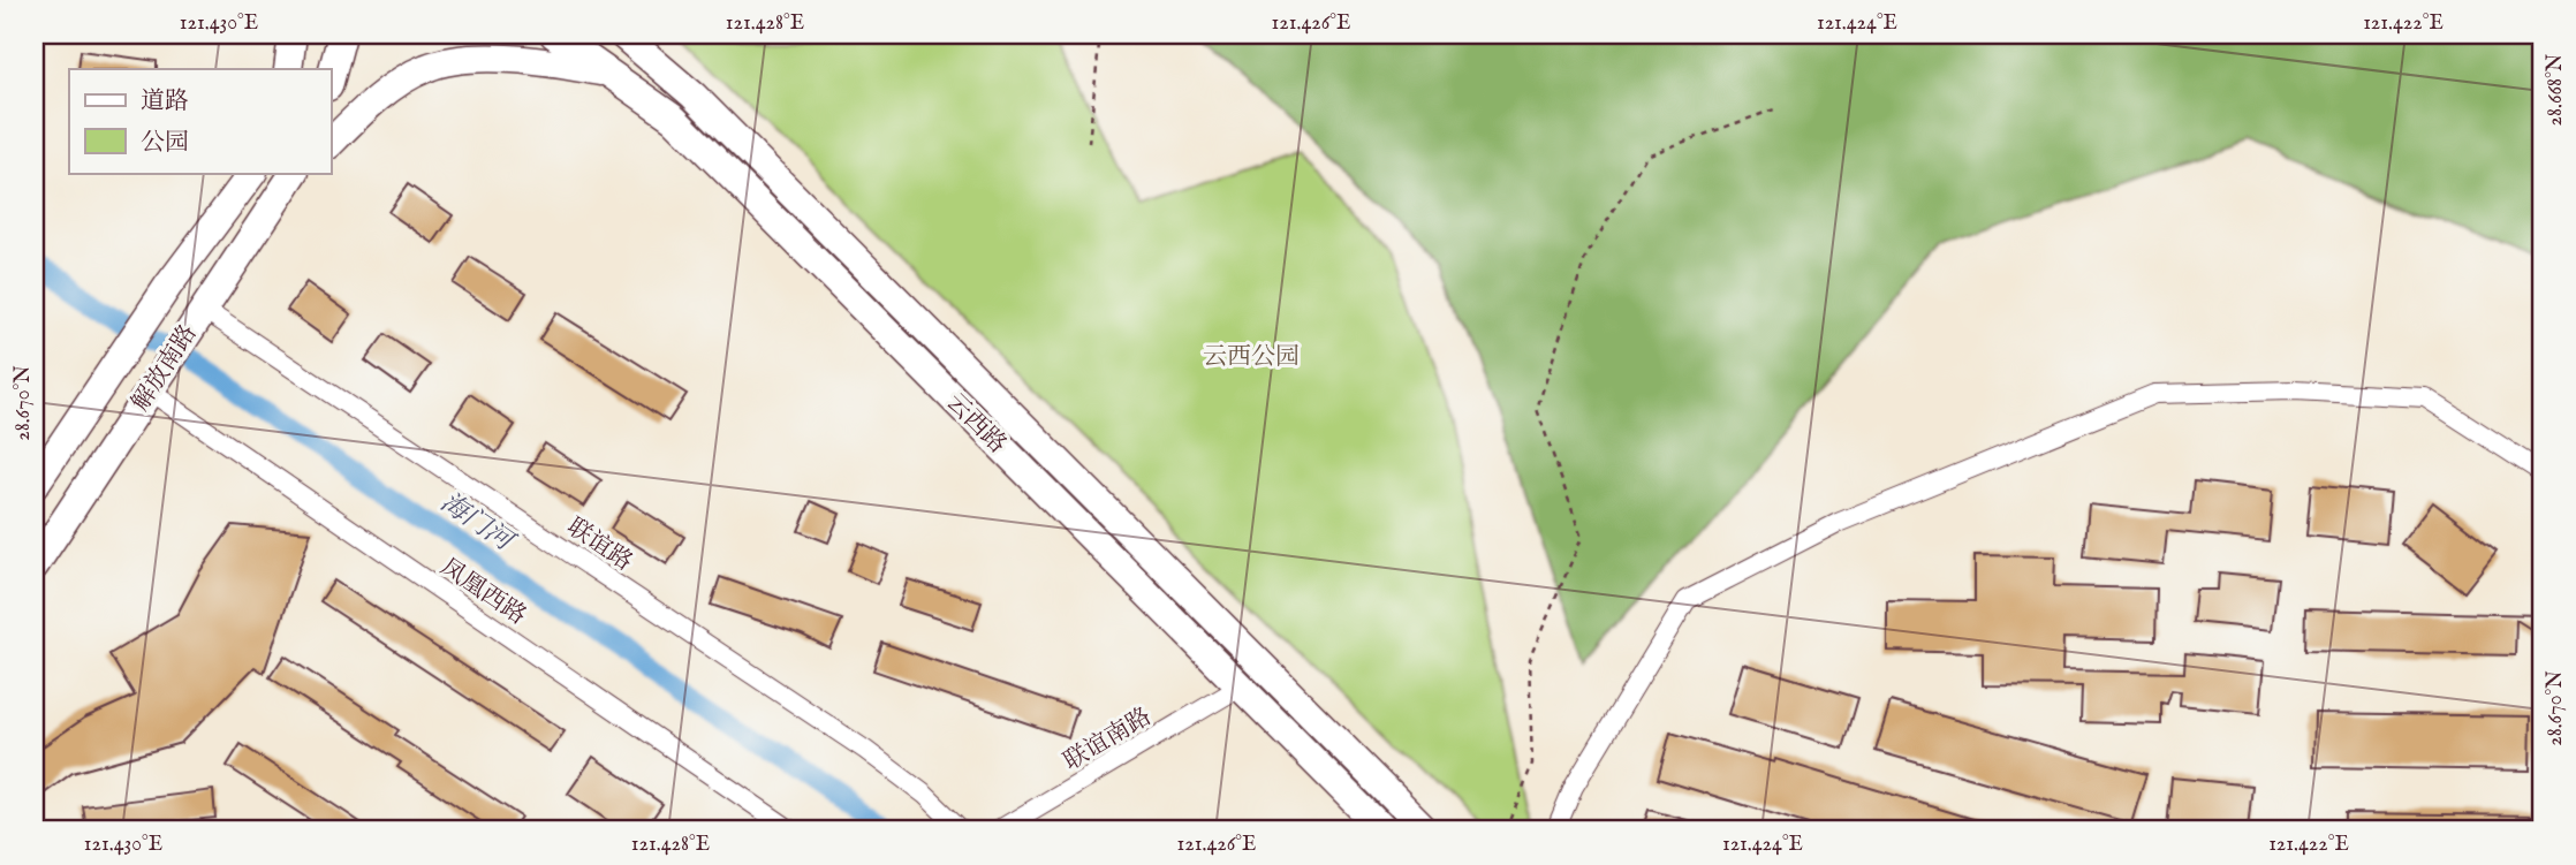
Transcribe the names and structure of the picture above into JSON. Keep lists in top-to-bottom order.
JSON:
{
  "streets": {
    "main road": ["解放南路", "云西路"],
    "street": ["联谊路", "凤凰西路", "联谊南路"]
  },
  "crossings": [
    ["解放南路", "联谊路"],
    ["解放南路", "凤凰西路"],
    ["云西路", "联谊南路"]
  ],
  "water": ["海门河"],
  "parks": ["云西公园"],
  "legend": ["道路", "公园"],
  "coordinates": [
    "121.430°E",
    "121.428°E",
    "121.426°E",
    "121.424°E",
    "121.422°E",
    "28.668°N",
    "28.670°N"
  ]
}
